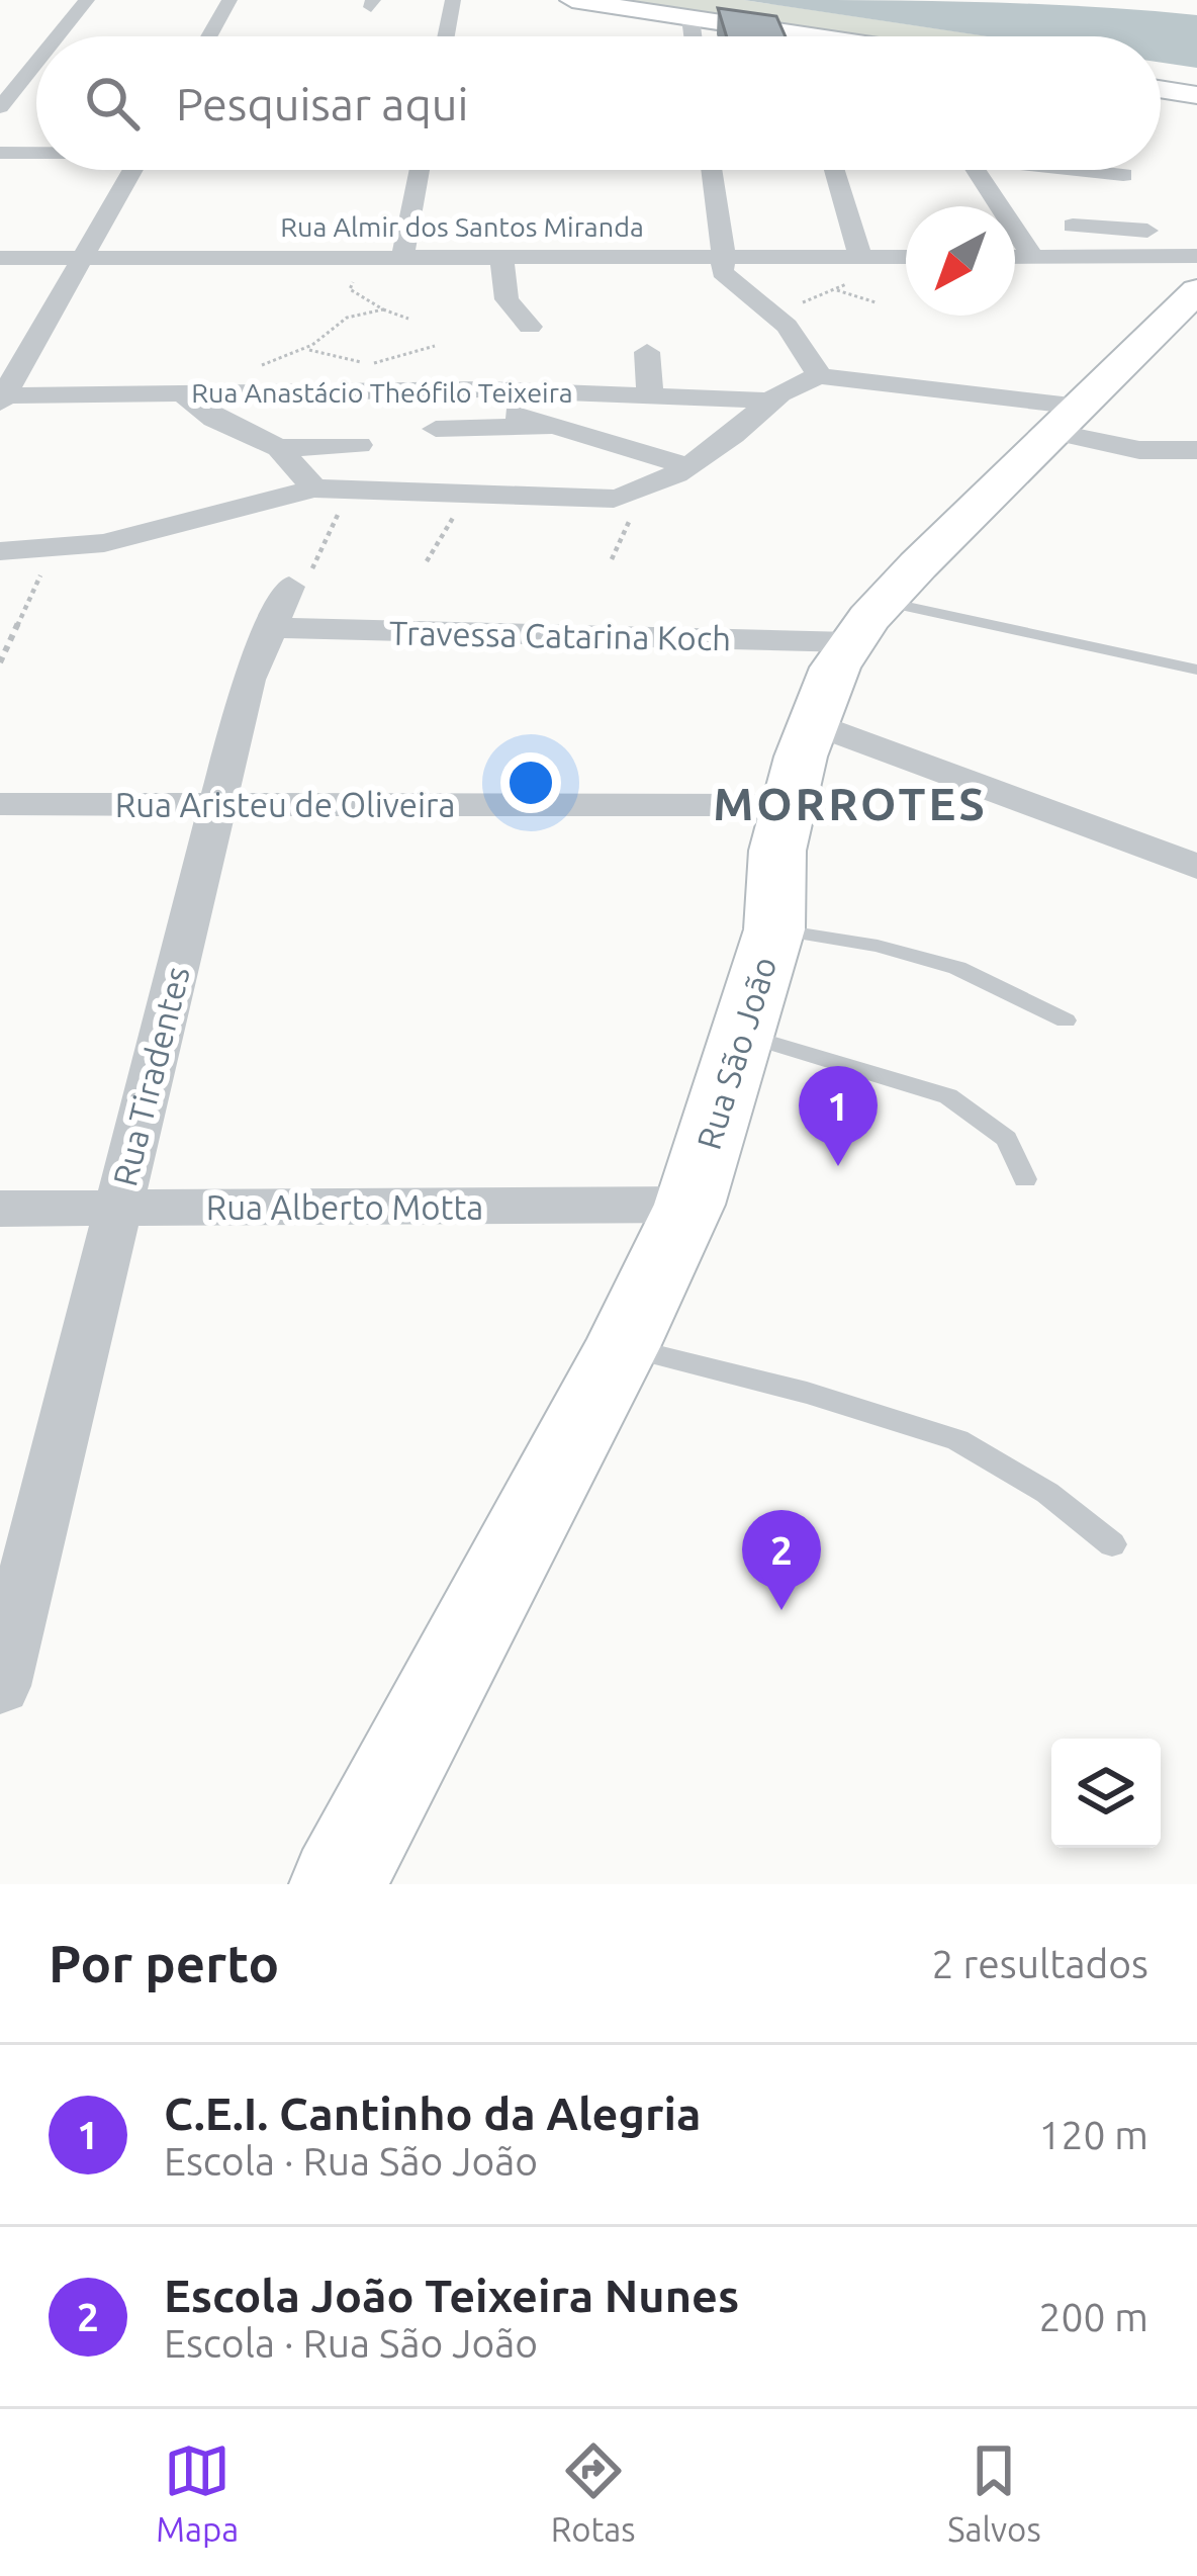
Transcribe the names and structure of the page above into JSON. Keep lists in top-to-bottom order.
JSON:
{
  "streets": {
    "main road": ["Rua São João"],
    "street": [
      "Rua Almir dos Santos Miranda",
      "Rua Anastácio Theófilo Teixeira",
      "Travessa Catarina Koch",
      "Rua Aristeu de Oliveira",
      "Rua Tiradentes",
      "Rua Alberto Motta"
    ]
  },
  "crossings": [
    ["Travessa Catarina Koch", "Rua São João"],
    ["Travessa Catarina Koch", "Rua Tiradentes"],
    ["Rua Aristeu de Oliveira", "Rua São João"],
    ["Rua Aristeu de Oliveira", "Rua Tiradentes"],
    ["Rua São João", "Rua Alberto Motta"],
    ["Rua Tiradentes", "Rua Alberto Motta"]
  ],
  "districts": ["MORROTES"],
  "north": "bottom left",
  "page": {
    "search": "Pesquisar aqui",
    "pins": ["1", "2"],
    "heading": ["Por perto", "2 resultados"],
    "list": [
      {
        "mark": "1",
        "name": "C.E.I. Cantinho da Alegria",
        "note": "Escola · Rua São João",
        "value": "120 m"
      },
      {
        "mark": "2",
        "name": "Escola João Teixeira Nunes",
        "note": "Escola · Rua São João",
        "value": "200 m"
      }
    ],
    "nav": ["Mapa", "Rotas", "Salvos"]
  }
}
